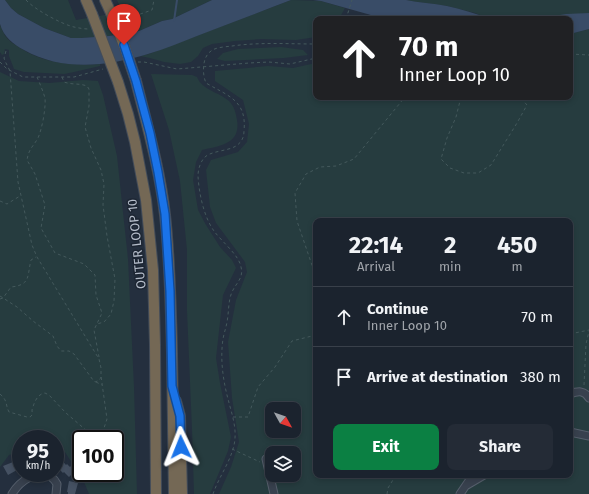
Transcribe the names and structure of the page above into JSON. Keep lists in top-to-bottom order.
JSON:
{
  "streets": {
    "highway": ["OUTER LOOP 10"]
  },
  "north": "bottom right",
  "page": {
    "turn": ["70 m", "Inner Loop 10"],
    "eta": [
      "22:14",
      "Arrival",
      "2",
      "min",
      "450",
      "m"
    ],
    "list": [
      {
        "name": "Continue",
        "note": "Inner Loop 10",
        "value": "70 m"
      },
      {
        "name": "Arrive at destination",
        "value": "380 m"
      }
    ],
    "buttons": ["Exit", "Share"],
    "speed": "95 km/h",
    "limit": "100"
  }
}
